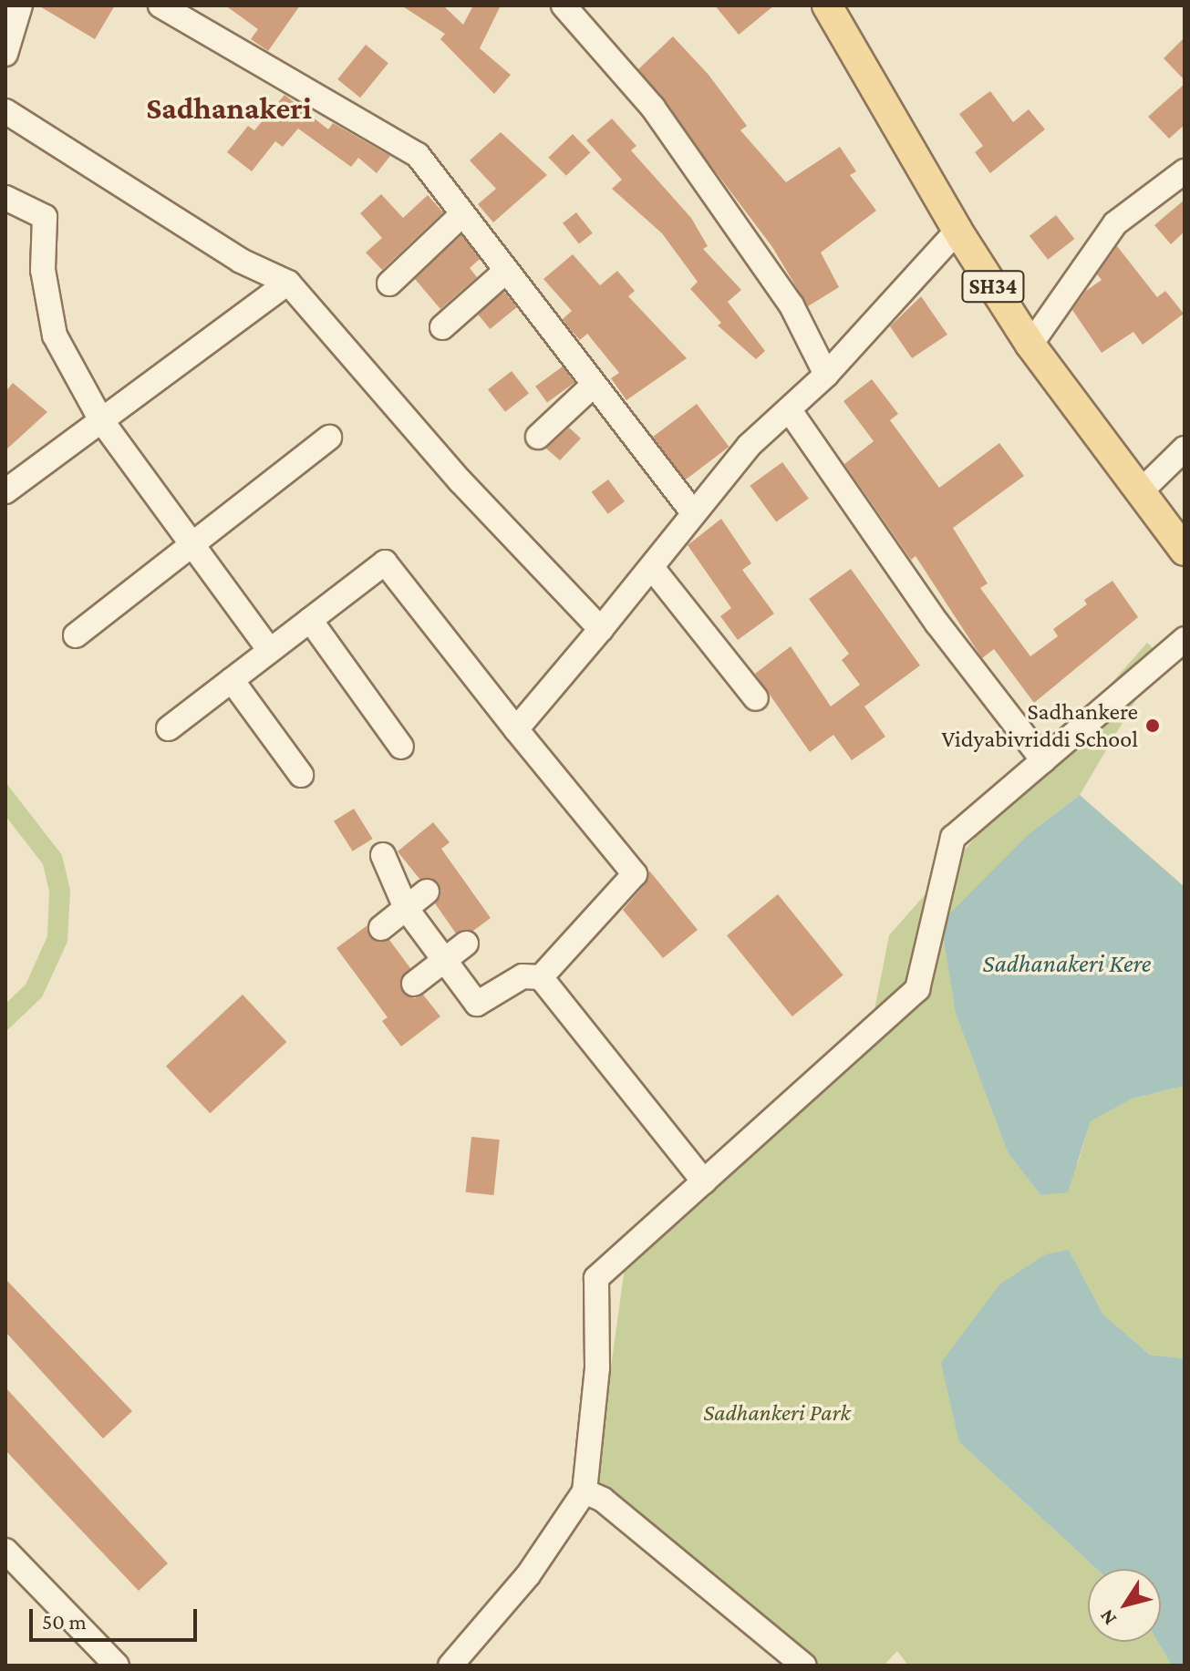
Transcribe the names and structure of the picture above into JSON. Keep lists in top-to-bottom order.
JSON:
{
  "streets": {
    "main road": ["SH34"]
  },
  "districts": ["Sadhanakeri"],
  "water": ["Sadhanakeri Kere"],
  "parks": ["Sadhankeri Park"],
  "places": ["Sadhankere Vidyabivriddi School"],
  "scale_bar": "50 m",
  "north": "bottom left"
}
